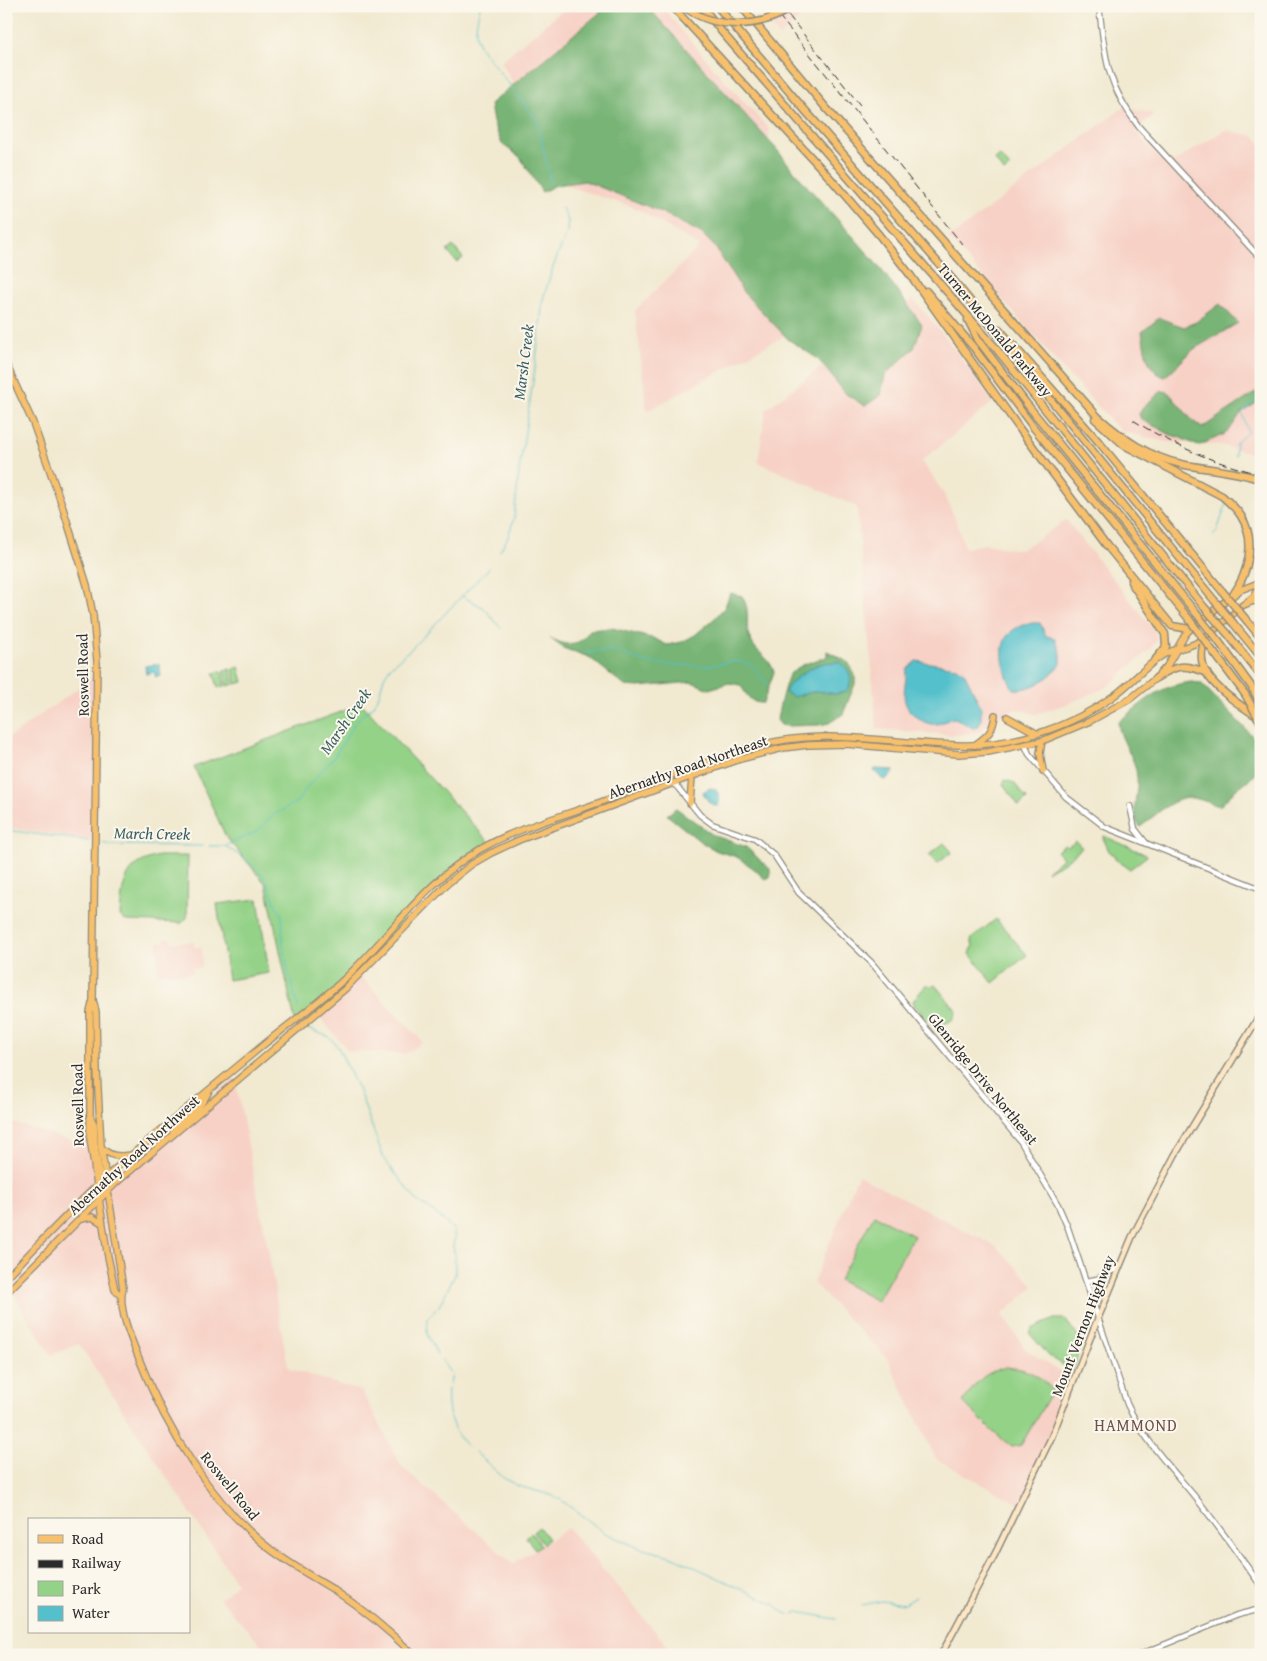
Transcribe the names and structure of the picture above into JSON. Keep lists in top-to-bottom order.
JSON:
{
  "streets": {
    "highway": ["Turner McDonald Parkway"],
    "main road": [
      "Roswell Road",
      "Abernathy Road Northeast",
      "Abernathy Road Northwest",
      "Mount Vernon Highway"
    ],
    "street": ["Glenridge Drive Northeast"]
  },
  "crossings": [
    ["Roswell Road", "Abernathy Road Northwest"],
    ["Abernathy Road Northeast", "Glenridge Drive Northeast"],
    ["Abernathy Road Northeast", "Abernathy Road Northwest"],
    ["Glenridge Drive Northeast", "Mount Vernon Highway"]
  ],
  "districts": ["HAMMOND"],
  "water": ["Marsh Creek", "March Creek"],
  "legend": [
    "Road",
    "Railway",
    "Park",
    "Water"
  ]
}
